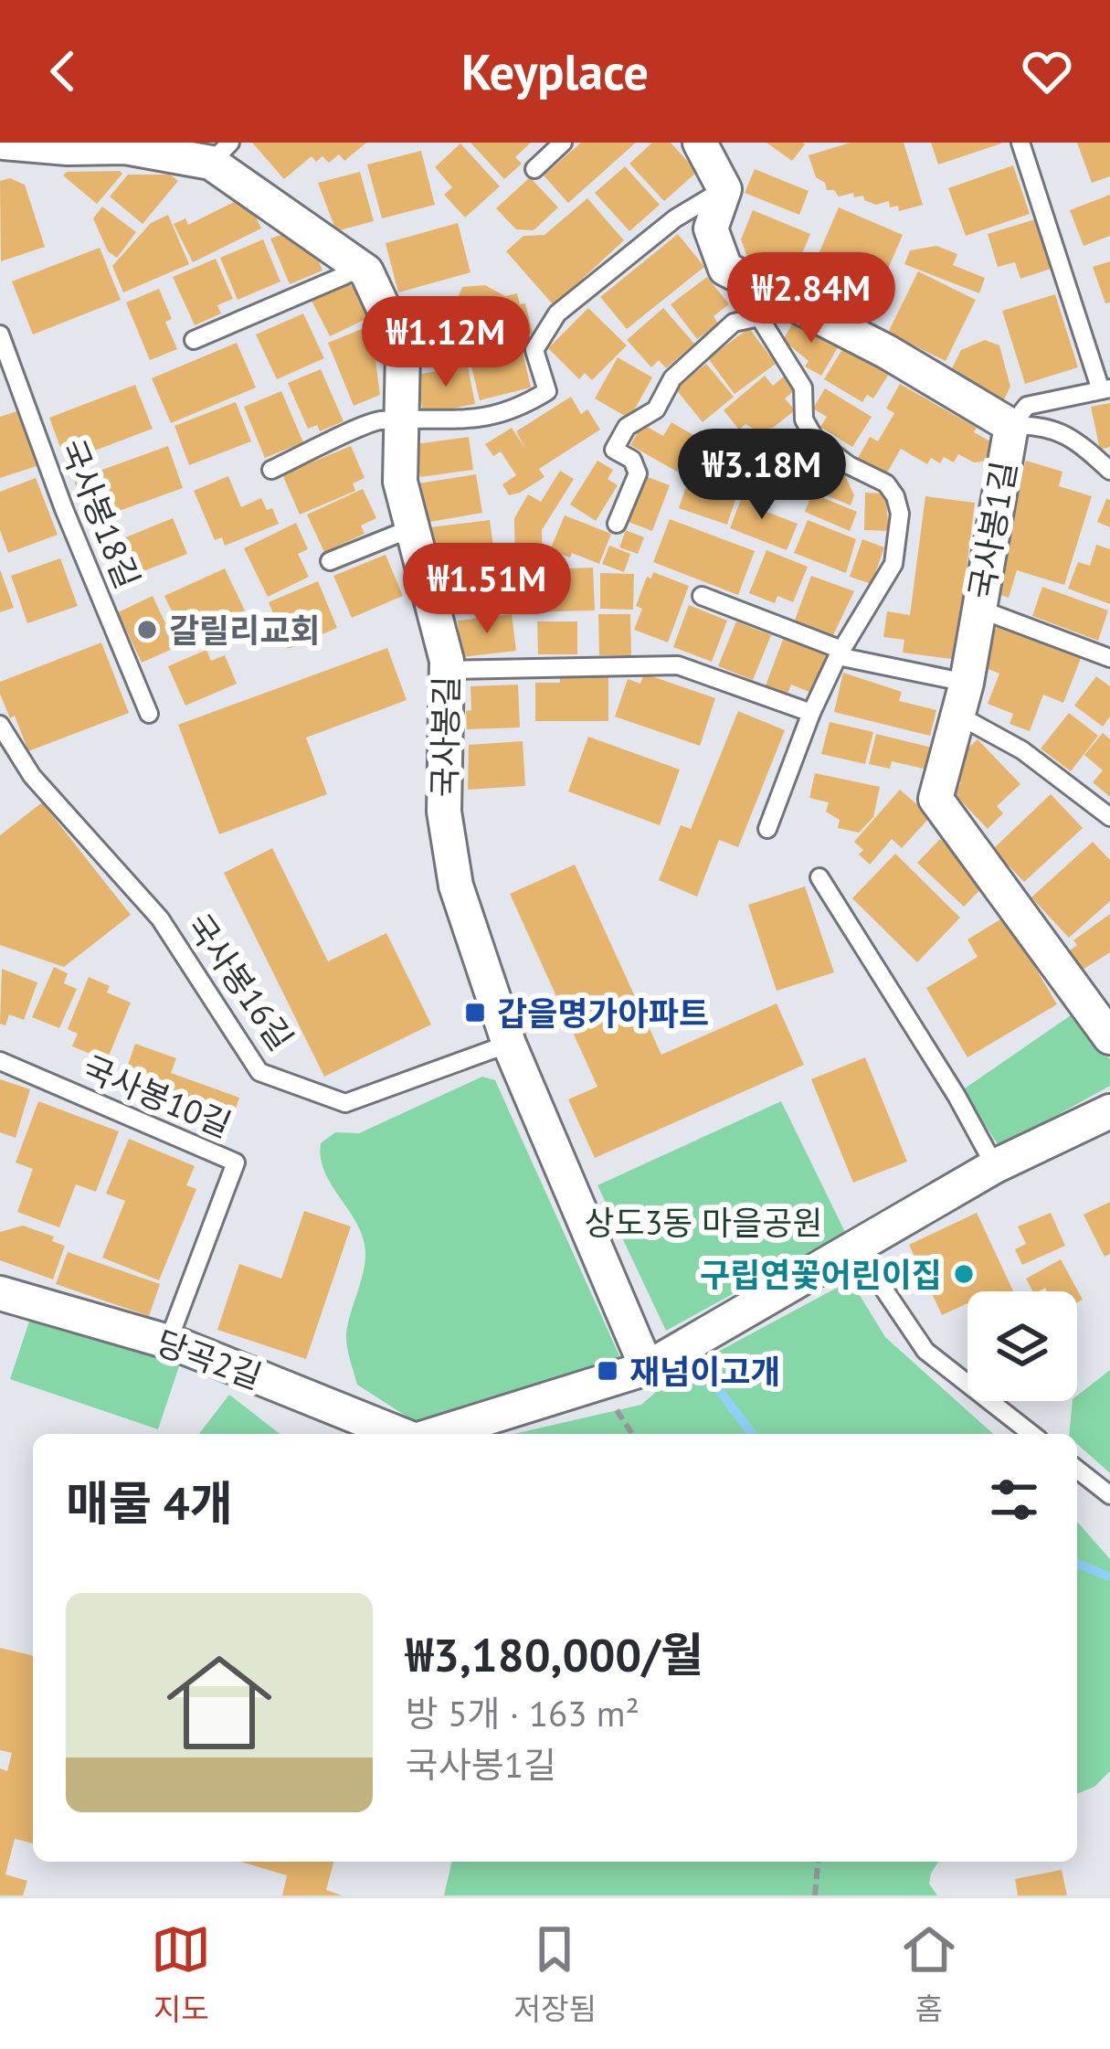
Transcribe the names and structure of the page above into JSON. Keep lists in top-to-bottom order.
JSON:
{
  "streets": {
    "street": ["국사봉1길", "국사봉길", "당곡2길"],
    "lane": ["국사봉18길", "국사봉16길", "국사봉10길"]
  },
  "crossings": [
    ["국사봉길", "국사봉16길"],
    ["국사봉10길", "당곡2길"]
  ],
  "parks": ["상도3동 마을공원"],
  "places": {
    "other": ["갈릴리교회", "구립연꽃어린이집"],
    "transit": ["갑을명가아파트", "재넘이고개"]
  },
  "page": {
    "header": "Keyplace",
    "price": [
      "₩2.84M",
      "₩1.12M",
      "₩3.18M",
      "₩1.51M"
    ],
    "heading": "매물 4개",
    "list": [
      {
        "name": "₩3,180,000/월",
        "note": "방 5개 · 163 m² · 국사봉1길"
      }
    ],
    "tabs": ["지도", "저장됨", "홈"]
  }
}
